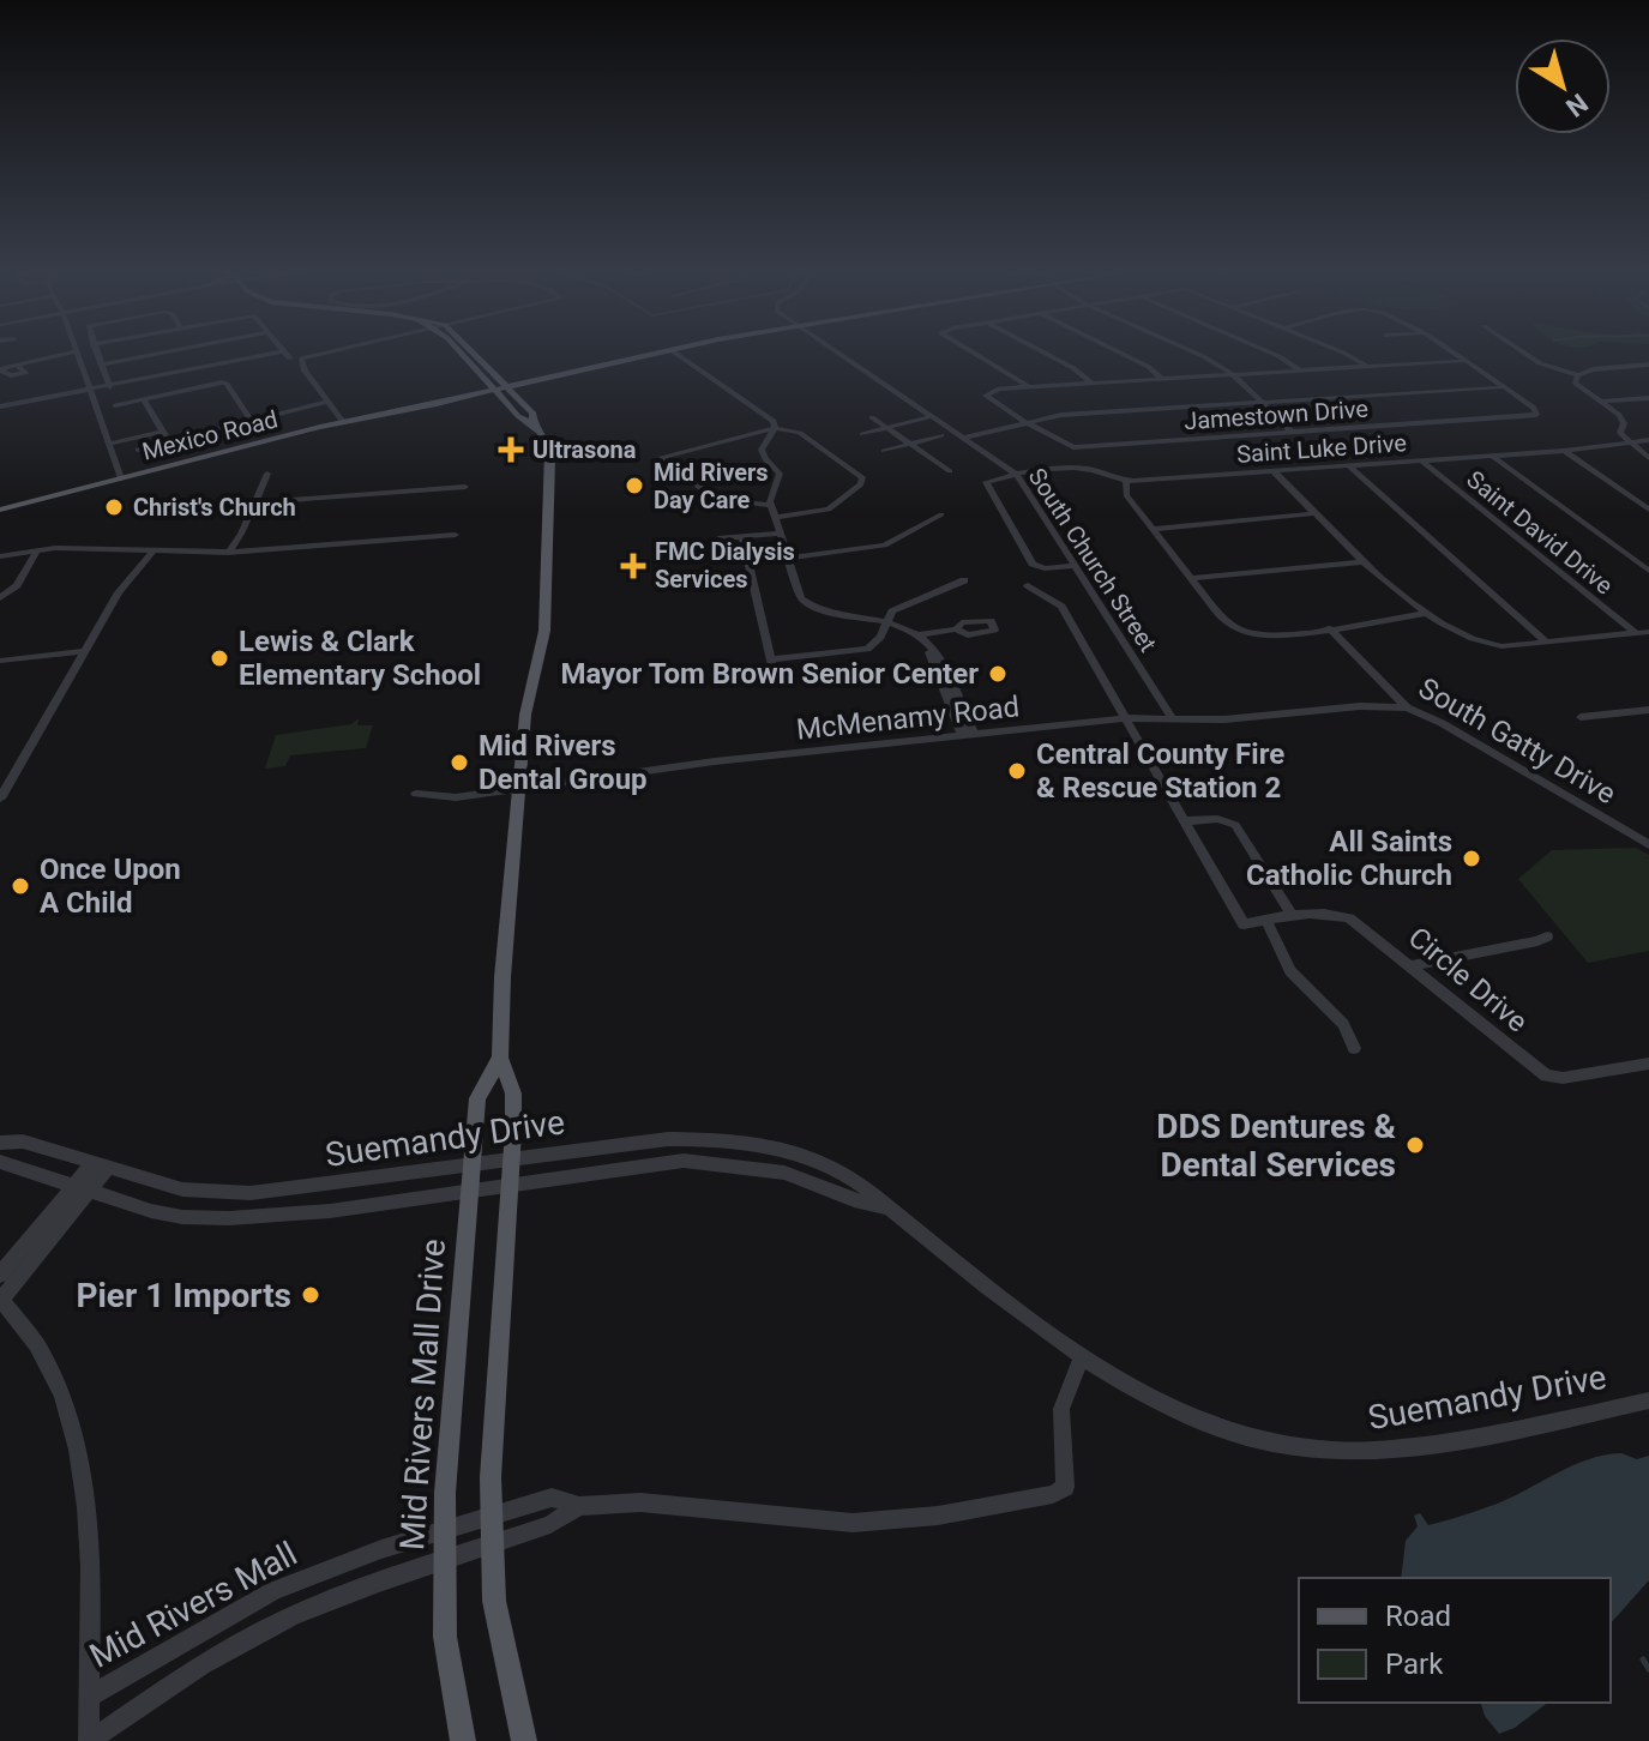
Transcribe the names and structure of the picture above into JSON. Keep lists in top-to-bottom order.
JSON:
{
  "streets": {
    "main road": ["Mexico Road", "Mid Rivers Mall Drive"],
    "street": [
      "Jamestown Drive",
      "Saint Luke Drive",
      "Saint David Drive",
      "South Church Street",
      "McMenamy Road",
      "South Gatty Drive",
      "Circle Drive",
      "Suemandy Drive",
      "Mid Rivers Mall"
    ]
  },
  "crossings": [
    ["Mexico Road", "Mid Rivers Mall Drive"],
    ["Saint Luke Drive", "Saint David Drive"],
    ["Saint Luke Drive", "South Church Street"],
    ["South Church Street", "McMenamy Road"],
    ["McMenamy Road", "South Gatty Drive"],
    ["McMenamy Road", "Mid Rivers Mall Drive"],
    ["Suemandy Drive", "Mid Rivers Mall Drive"],
    ["Suemandy Drive", "Mid Rivers Mall"],
    ["Mid Rivers Mall Drive", "Mid Rivers Mall"]
  ],
  "places": {
    "health": ["Ultrasona", "FMC Dialysis Services"],
    "other": [
      "Mid Rivers Day Care",
      "Christ's Church",
      "Lewis & Clark Elementary School",
      "Mayor Tom Brown Senior Center",
      "Mid Rivers Dental Group",
      "Central County Fire & Rescue Station 2",
      "All Saints Catholic Church",
      "Once Upon A Child",
      "DDS Dentures & Dental Services",
      "Pier 1 Imports"
    ]
  },
  "legend": ["Road", "Park"],
  "north": "bottom right"
}
